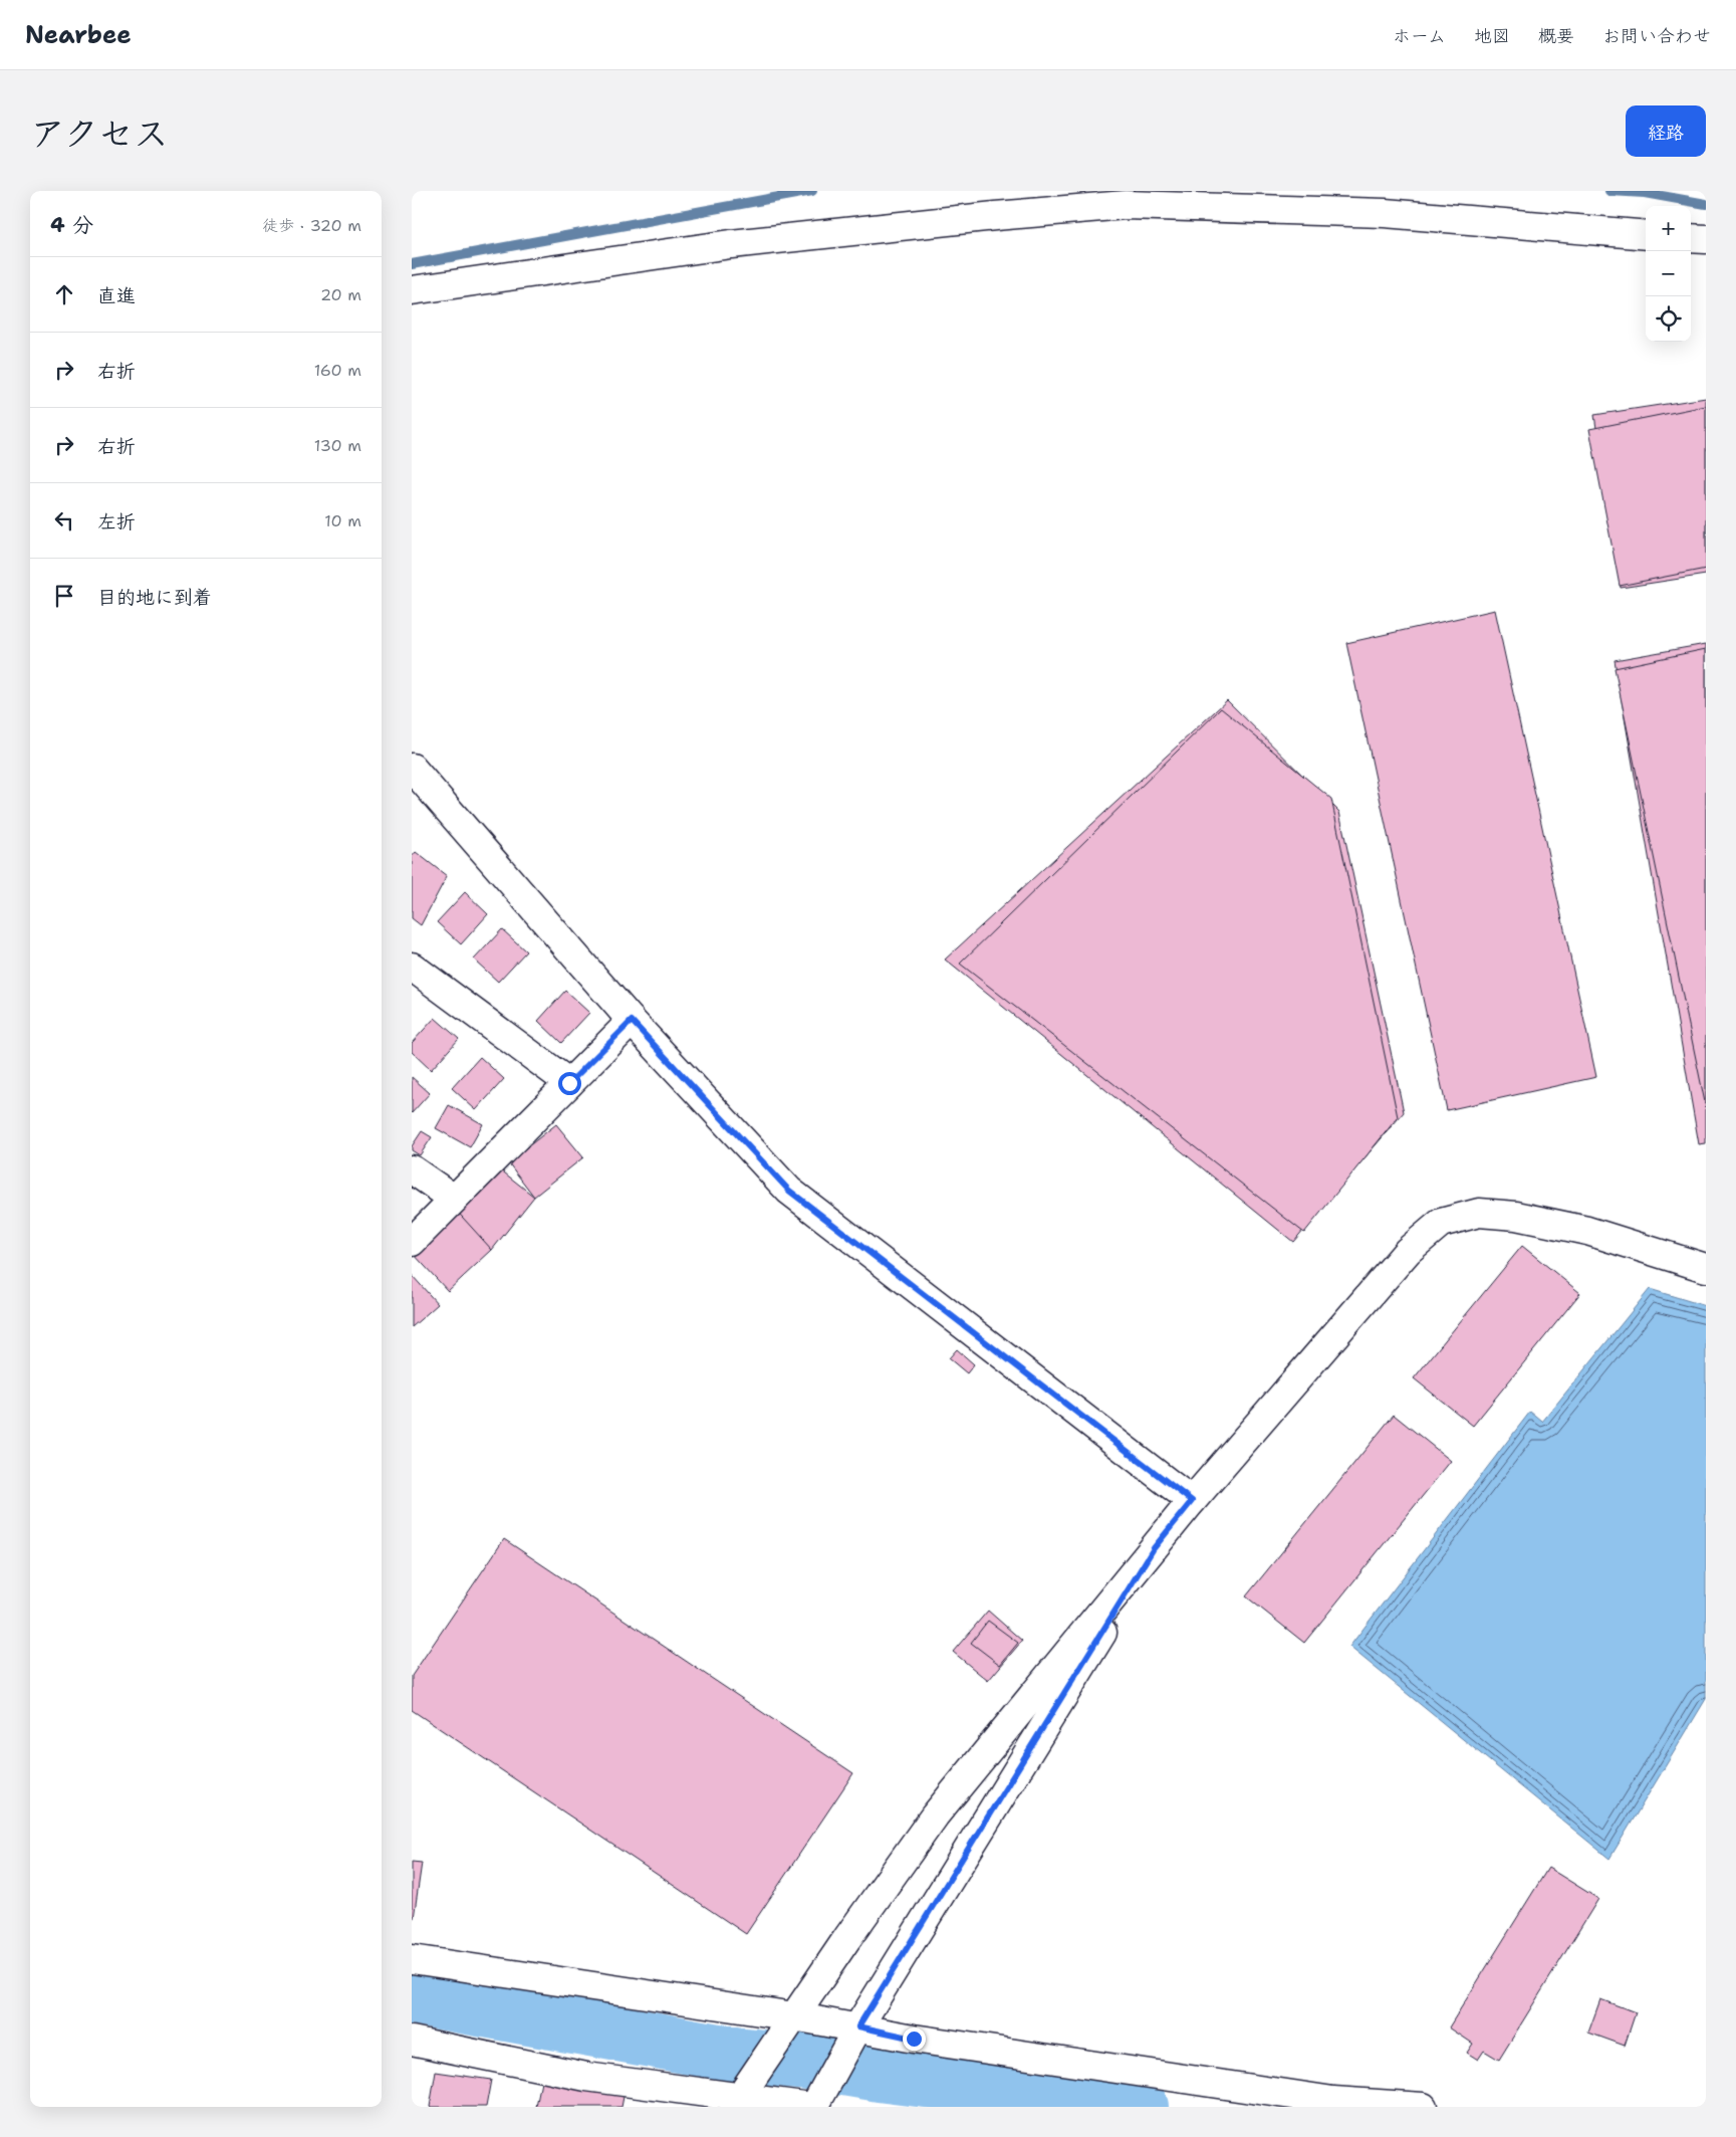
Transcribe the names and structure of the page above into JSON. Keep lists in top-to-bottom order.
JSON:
{
  "page": {
    "header": "Nearbee",
    "nav": [
      "ホーム",
      "地図",
      "概要",
      "お問い合わせ"
    ],
    "title": "アクセス",
    "buttons": "経路",
    "heading": ["4 分", "徒歩 · 320 m"],
    "map_buttons": ["+", "−"],
    "list": [
      ["直進", "20 m"],
      ["右折", "160 m"],
      ["右折", "130 m"],
      ["左折", "10 m"],
      "目的地に到着"
    ]
  }
}
